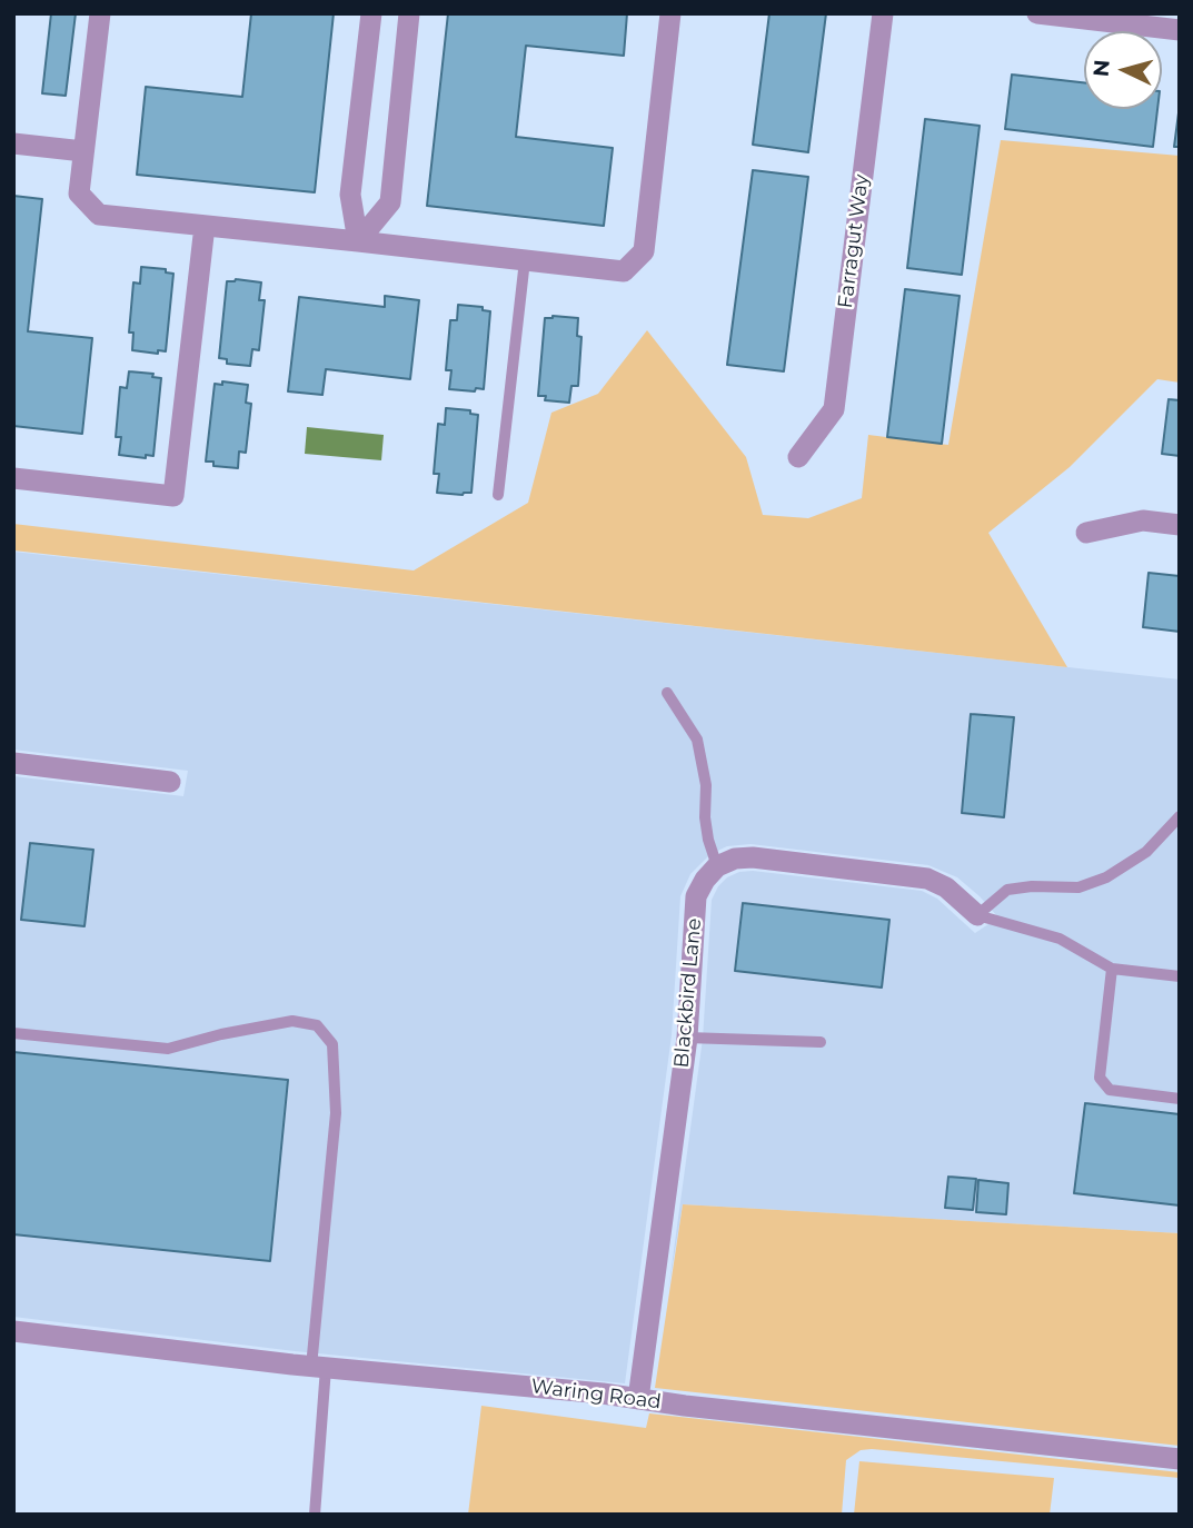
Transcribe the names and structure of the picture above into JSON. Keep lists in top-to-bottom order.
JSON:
{
  "streets": {
    "street": ["Farragut Way", "Blackbird Lane", "Waring Road"]
  },
  "crossings": [
    ["Blackbird Lane", "Waring Road"]
  ],
  "north": "left"
}
